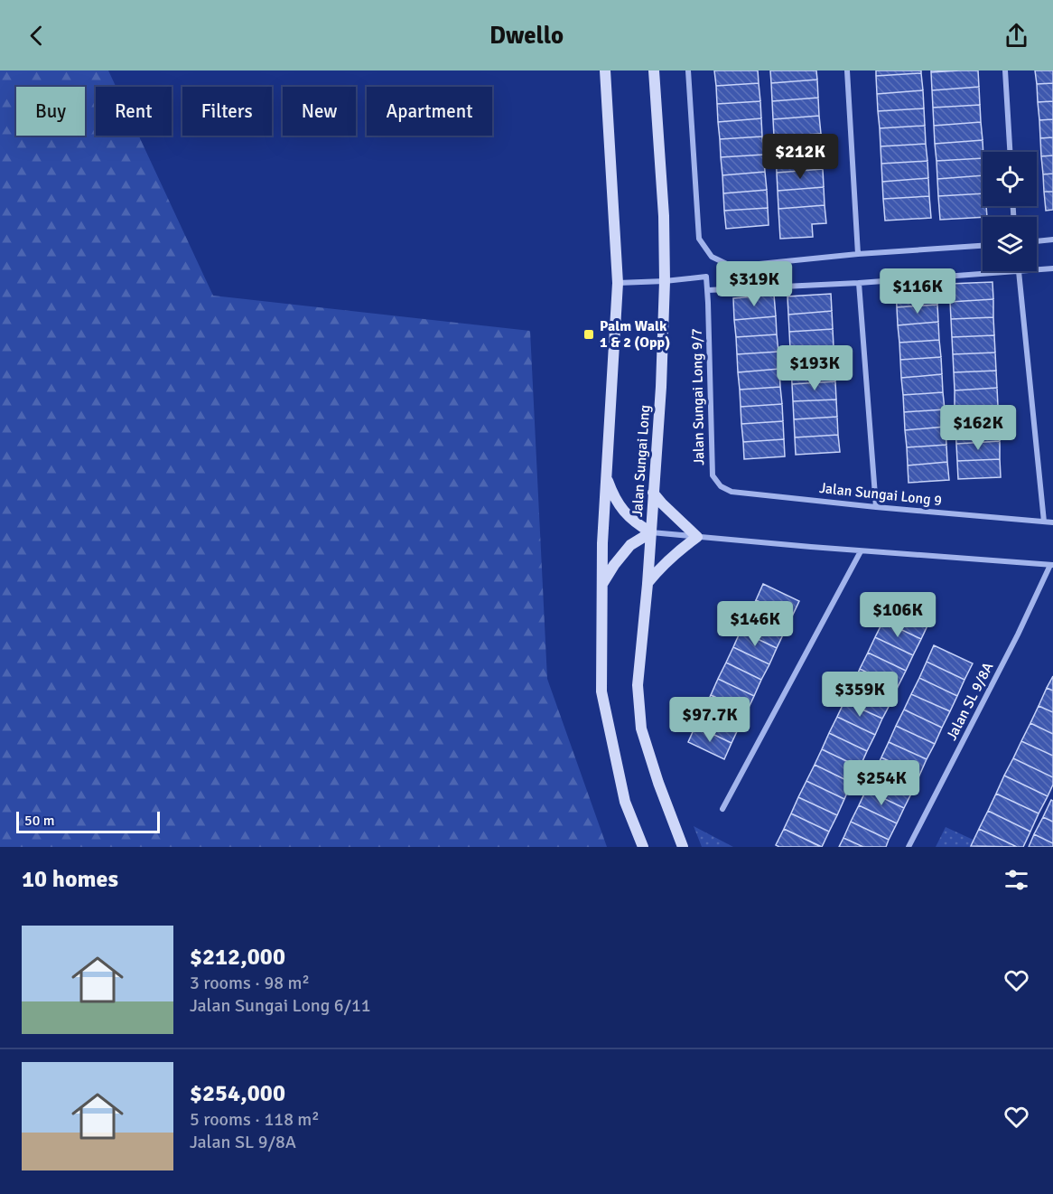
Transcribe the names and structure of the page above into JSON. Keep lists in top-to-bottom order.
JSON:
{
  "streets": {
    "street": [
      "Jalan Sungai Long 9/7",
      "Jalan Sungai Long",
      "Jalan Sungai Long 9",
      "Jalan SL 9/8A"
    ]
  },
  "crossings": [
    ["Jalan Sungai Long 9/7", "Jalan Sungai Long 9"]
  ],
  "places": {
    "transit": ["Palm Walk 1 & 2 (Opp)"]
  },
  "scale_bar": "50 m",
  "page": {
    "header": "Dwello",
    "chip": [
      "Buy",
      "Rent",
      "Filters",
      "New",
      "Apartment"
    ],
    "price": [
      "$212K",
      "$319K",
      "$116K",
      "$193K",
      "$162K",
      "$106K",
      "$146K",
      "$359K",
      "$97.7K",
      "$254K"
    ],
    "scale": "50 m",
    "heading": "10 homes",
    "list": [
      {
        "name": "$212,000",
        "note": "3 rooms · 98 m² · Jalan Sungai Long 6/11"
      },
      {
        "name": "$254,000",
        "note": "5 rooms · 118 m² · Jalan SL 9/8A"
      }
    ]
  }
}
